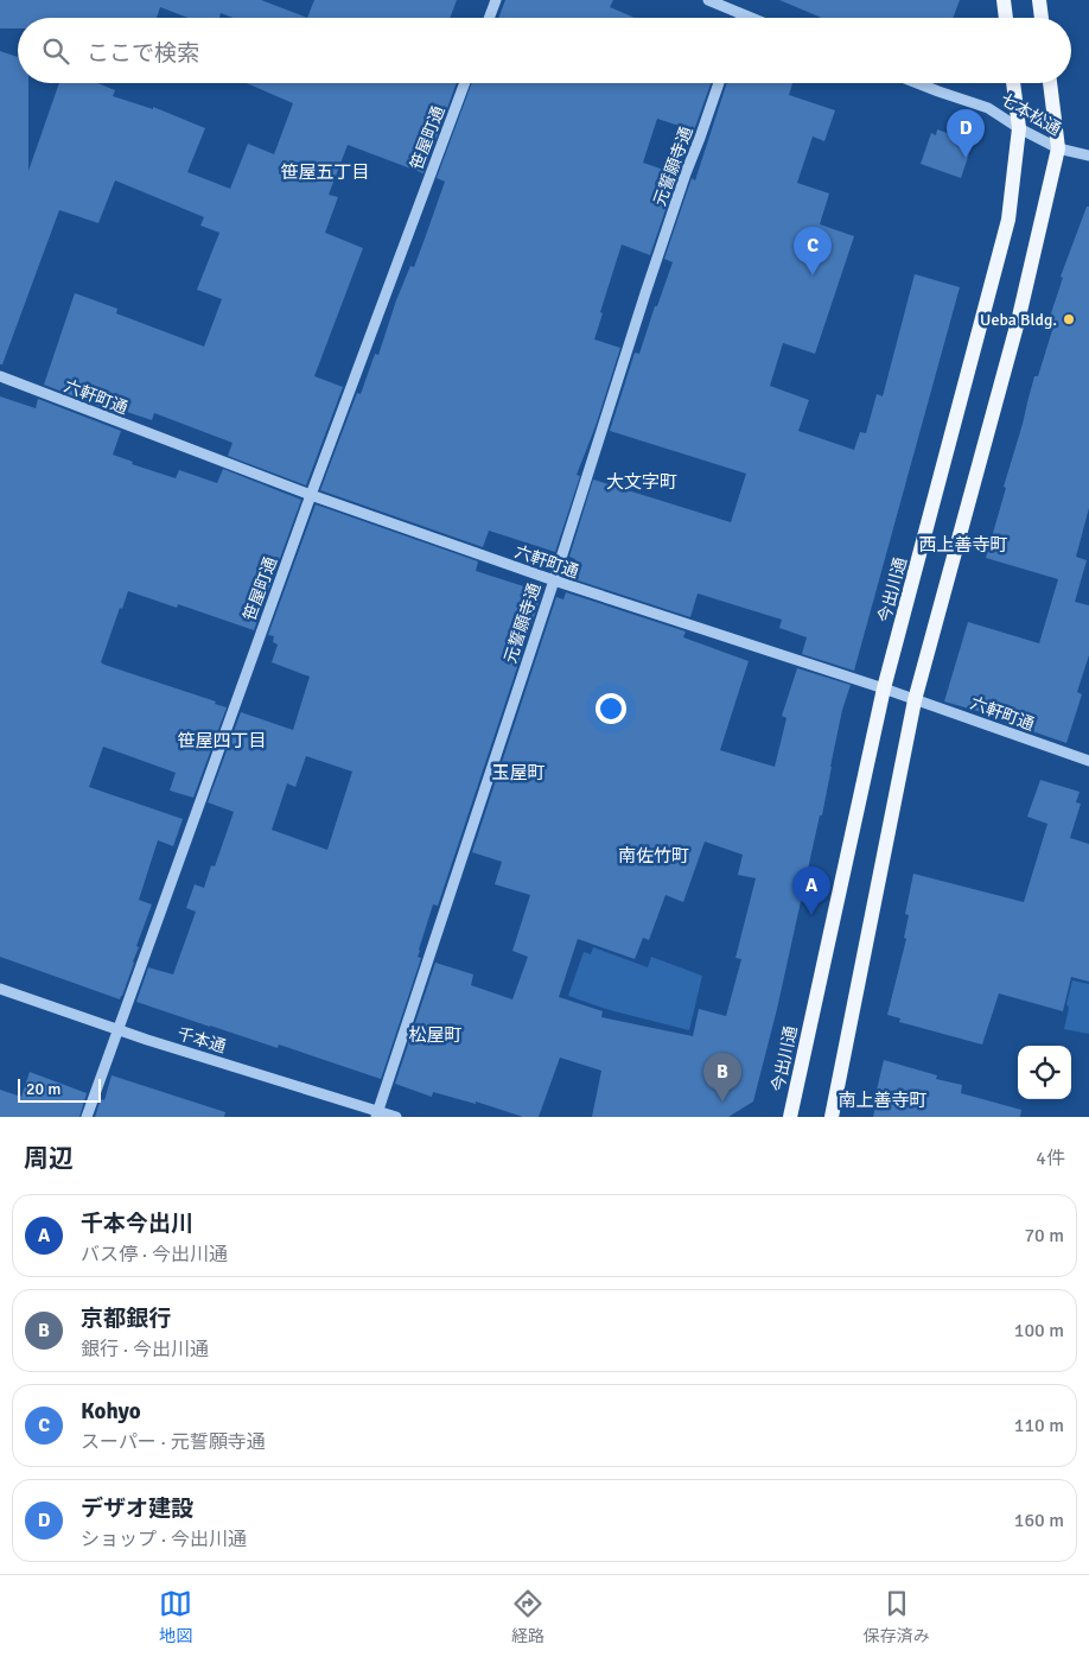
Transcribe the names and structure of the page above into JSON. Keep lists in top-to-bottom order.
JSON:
{
  "streets": {
    "main road": ["今出川通"],
    "street": [
      "七本松通",
      "笹屋町通",
      "元誓願寺通",
      "六軒町通",
      "千本通"
    ]
  },
  "crossings": [
    ["七本松通", "今出川通"],
    ["笹屋町通", "六軒町通"],
    ["笹屋町通", "千本通"],
    ["元誓願寺通", "六軒町通"],
    ["元誓願寺通", "千本通"],
    ["六軒町通", "今出川通"]
  ],
  "districts": [
    "笹屋五丁目",
    "大文字町",
    "西上善寺町",
    "笹屋四丁目",
    "玉屋町",
    "南佐竹町",
    "松屋町",
    "南上善寺町"
  ],
  "places": ["Ueba Bldg."],
  "scale_bar": "20 m",
  "page": {
    "search": "ここで検索",
    "pins": [
      "D",
      "C",
      "A",
      "B"
    ],
    "scale": "20 m",
    "heading": ["周辺", "4件"],
    "list": [
      {
        "mark": "A",
        "name": "千本今出川",
        "note": "バス停 · 今出川通",
        "value": "70 m"
      },
      {
        "mark": "B",
        "name": "京都銀行",
        "note": "銀行 · 今出川通",
        "value": "100 m"
      },
      {
        "mark": "C",
        "name": "Kohyo",
        "note": "スーパー · 元誓願寺通",
        "value": "110 m"
      },
      {
        "mark": "D",
        "name": "デザオ建設",
        "note": "ショップ · 今出川通",
        "value": "160 m"
      }
    ],
    "nav": ["地図", "経路", "保存済み"]
  }
}
